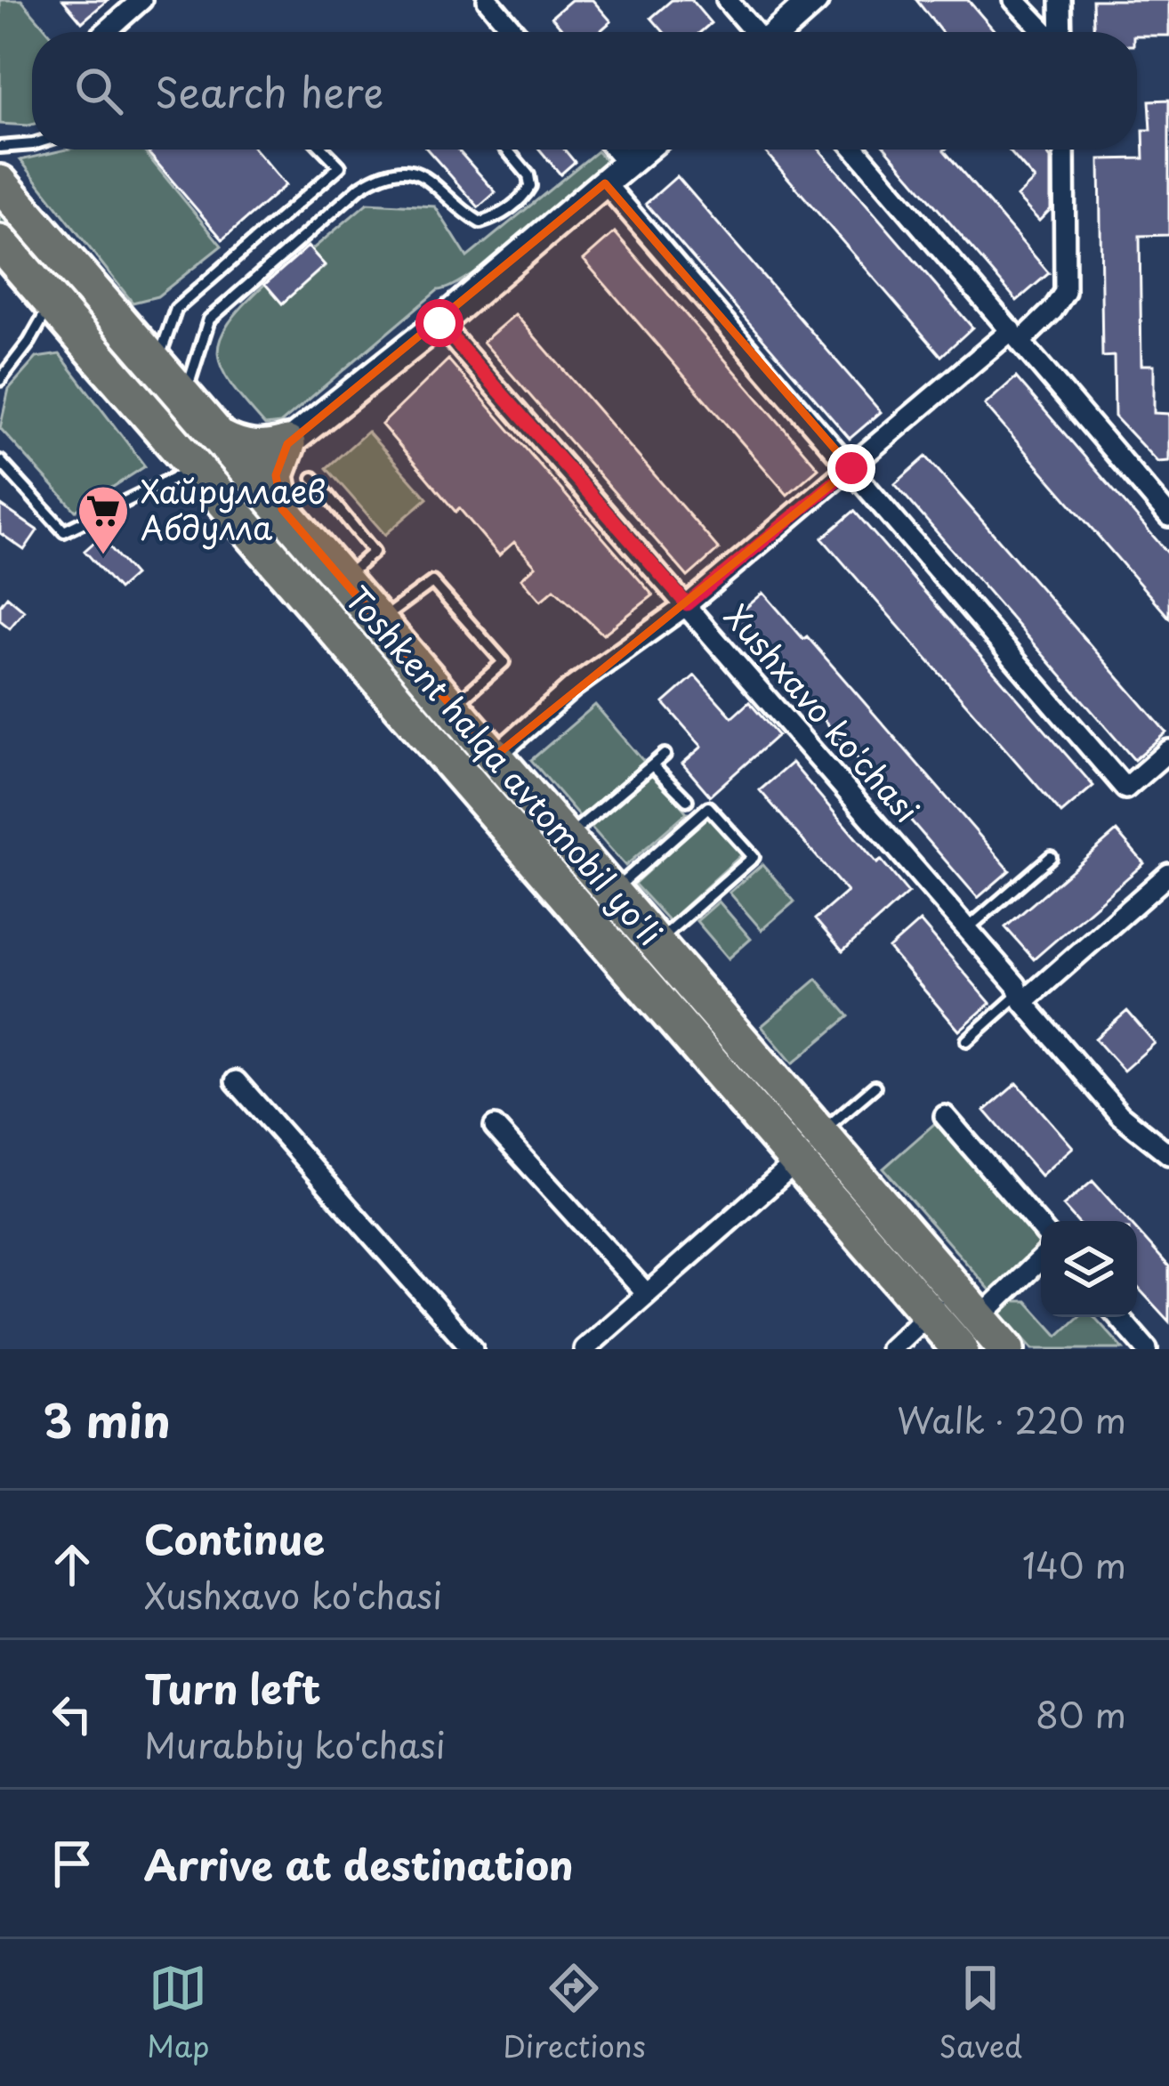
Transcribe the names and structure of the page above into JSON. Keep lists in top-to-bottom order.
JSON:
{
  "streets": {
    "highway": ["Toshkent halqa avtomobil yo'li"],
    "street": ["Xushxavo ko'chasi"]
  },
  "places": {
    "supermarket": ["Хайруллаев Абдулла"]
  },
  "page": {
    "search": "Search here",
    "heading": ["3 min", "Walk · 220 m"],
    "list": [
      ["Continue", "Xushxavo ko'chasi", "140 m"],
      ["Turn left", "Murabbiy ko'chasi", "80 m"],
      "Arrive at destination"
    ],
    "nav": ["Map", "Directions", "Saved"]
  }
}
